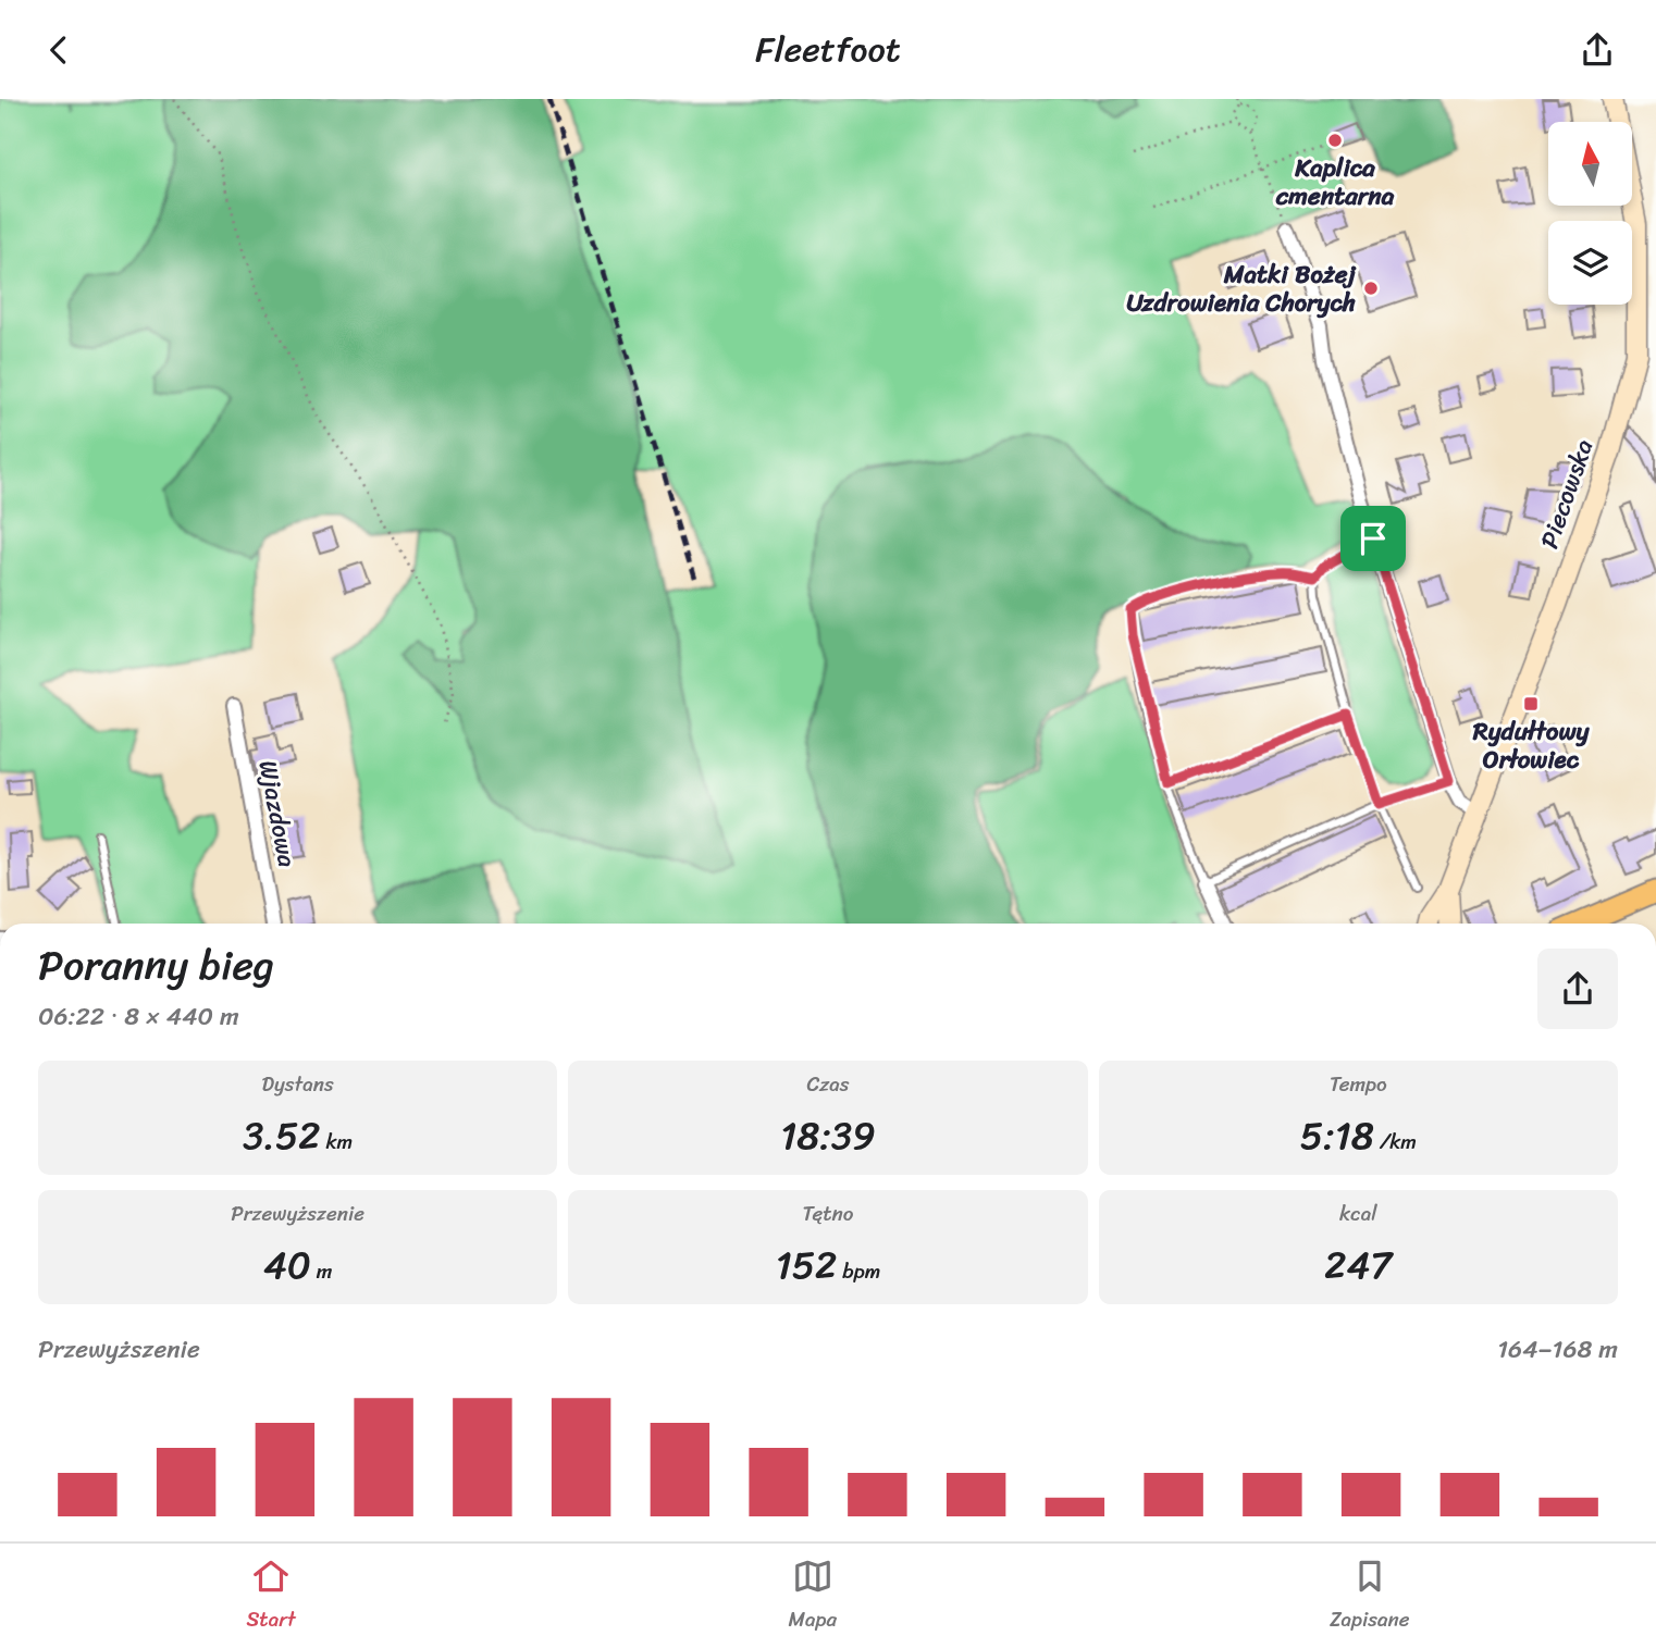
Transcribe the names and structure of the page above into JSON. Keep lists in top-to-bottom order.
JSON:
{
  "streets": {
    "street": ["Piecowska", "Wjazdowa"]
  },
  "places": {
    "other": ["Kaplica cmentarna", "Matki Bożej Uzdrowienia Chorych"],
    "transit": ["Rydułtowy Orłowiec"]
  },
  "north": "top",
  "page": {
    "header": "Fleetfoot",
    "heading": ["Poranny bieg", "06:22 · 8 × 440 m"],
    "stats": [
      ["Dystans", "3.52 km"],
      ["Czas", "18:39"],
      ["Tempo", "5:18 /km"],
      ["Przewyższenie", "40 m"],
      ["Tętno", "152 bpm"],
      ["kcal", "247"]
    ],
    "chart": ["Przewyższenie", "164–168 m"],
    "tabs": ["Start", "Mapa", "Zapisane"]
  }
}
